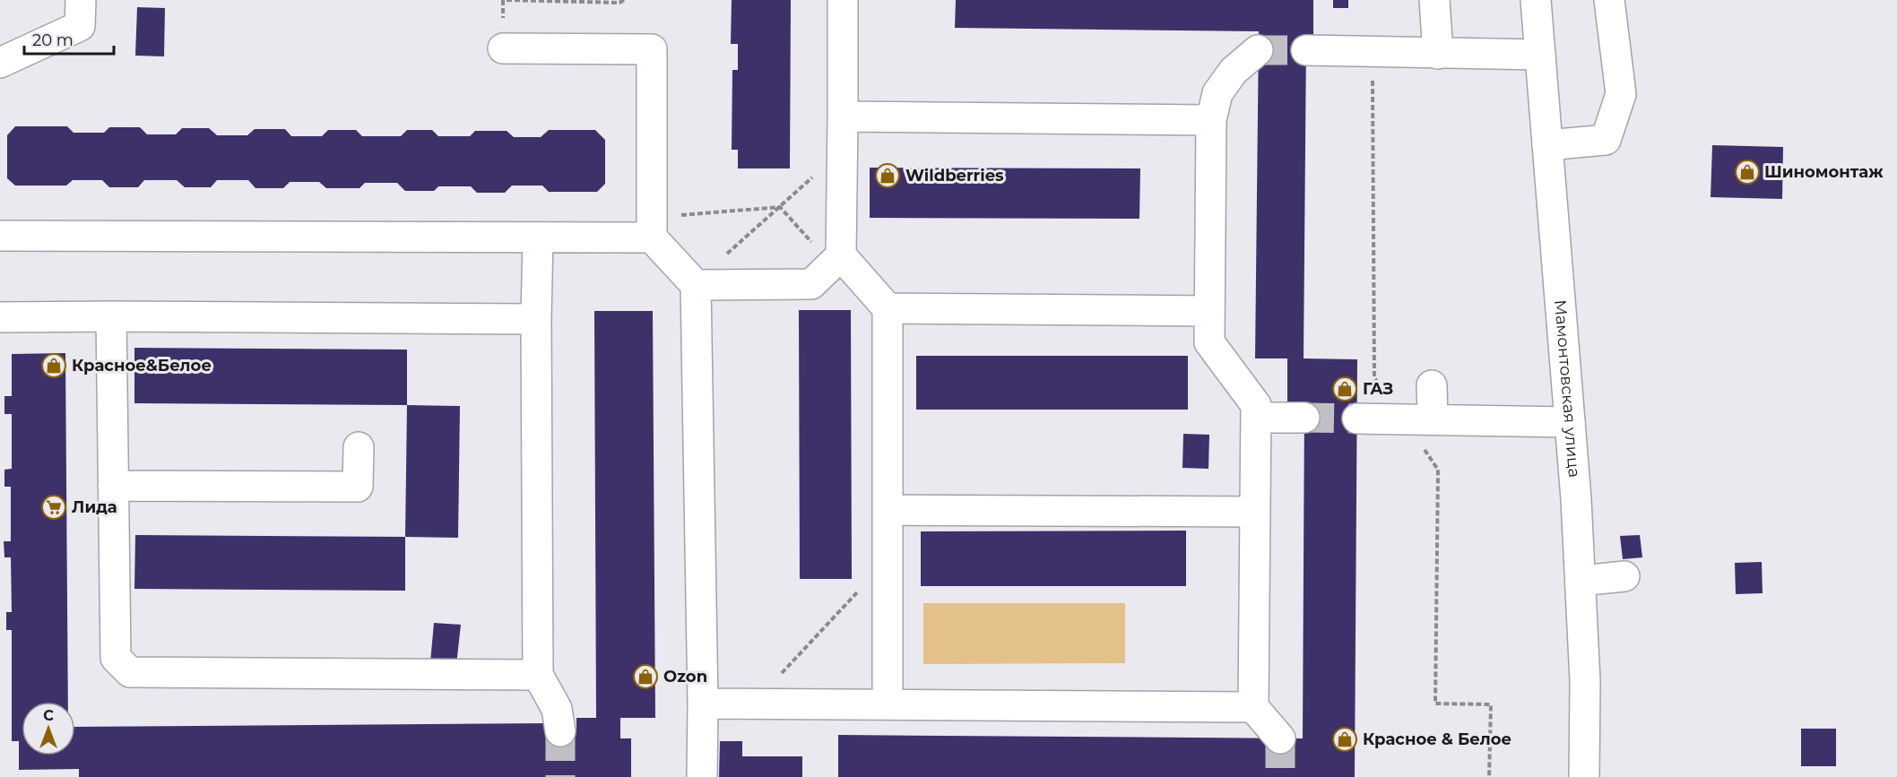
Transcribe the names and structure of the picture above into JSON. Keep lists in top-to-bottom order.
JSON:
{
  "streets": {
    "main road": ["Мамонтовская улица"]
  },
  "places": {
    "shop": [
      "Шиномонтаж",
      "Wildberries",
      "Красное&Белое",
      "ГАЗ",
      "Ozon",
      "Красное & Белое"
    ],
    "supermarket": ["Лида"]
  },
  "scale_bar": "20 m",
  "north": "top"
}
